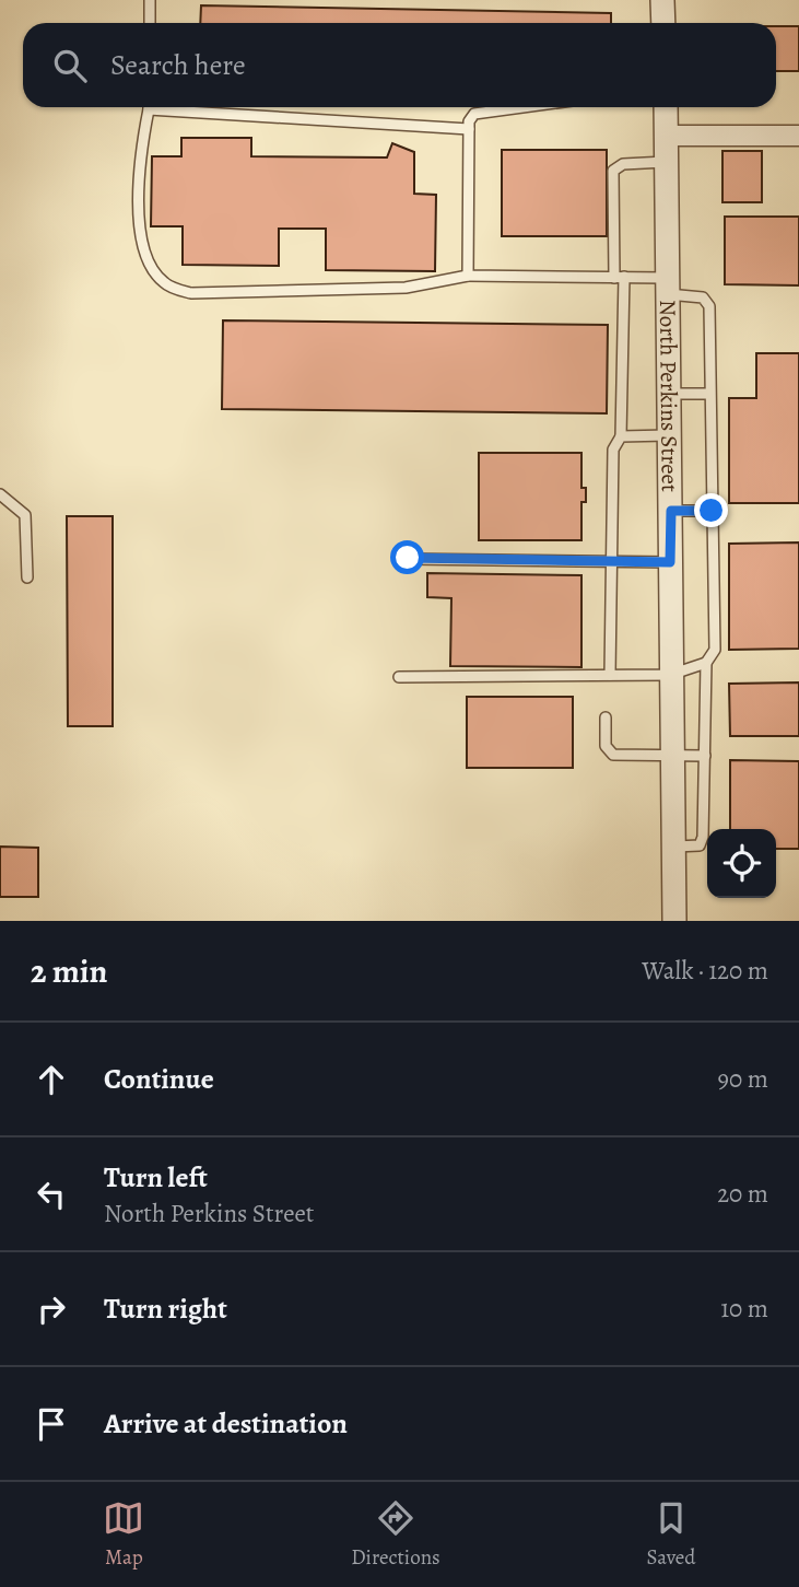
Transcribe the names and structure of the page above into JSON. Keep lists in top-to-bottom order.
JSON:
{
  "streets": {
    "street": ["North Perkins Street"]
  },
  "page": {
    "search": "Search here",
    "heading": ["2 min", "Walk · 120 m"],
    "list": [
      ["Continue", "90 m"],
      ["Turn left", "North Perkins Street", "20 m"],
      ["Turn right", "10 m"],
      "Arrive at destination"
    ],
    "nav": ["Map", "Directions", "Saved"]
  }
}
